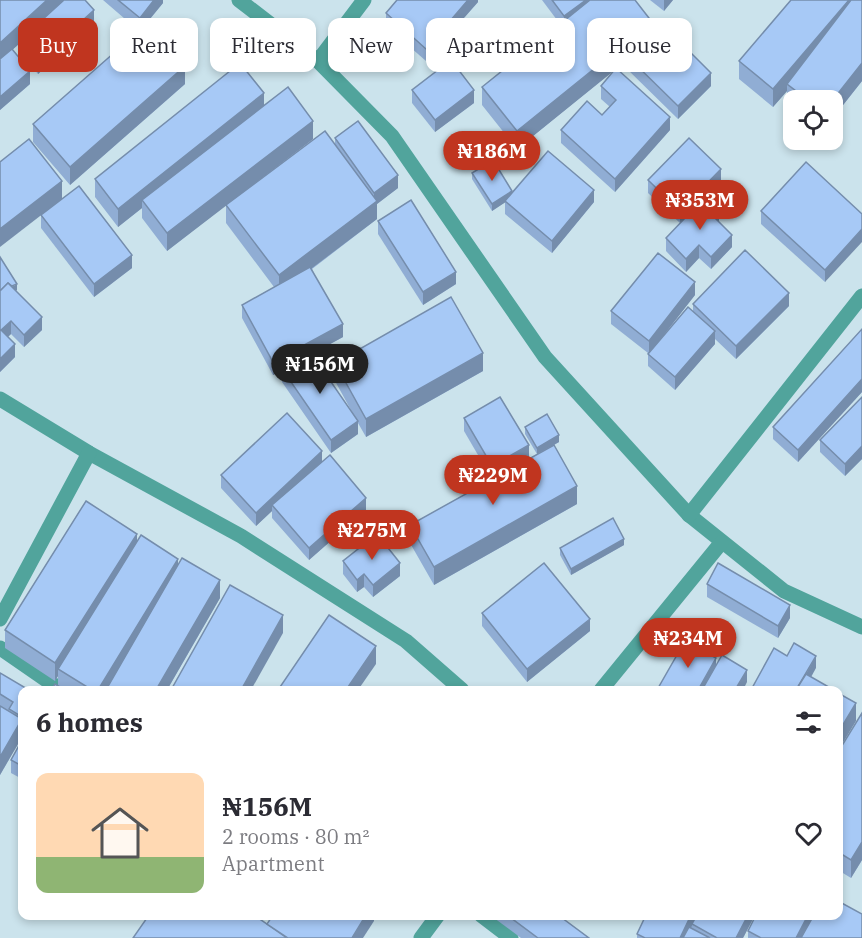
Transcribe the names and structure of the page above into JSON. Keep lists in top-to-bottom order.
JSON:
{
  "page": {
    "chip": [
      "Buy",
      "Rent",
      "Filters",
      "New",
      "Apartment",
      "House"
    ],
    "price": [
      "₦186M",
      "₦353M",
      "₦156M",
      "₦229M",
      "₦275M",
      "₦234M"
    ],
    "heading": "6 homes",
    "list": [
      {
        "name": "₦156M",
        "note": "2 rooms · 80 m² · Apartment"
      }
    ]
  }
}
